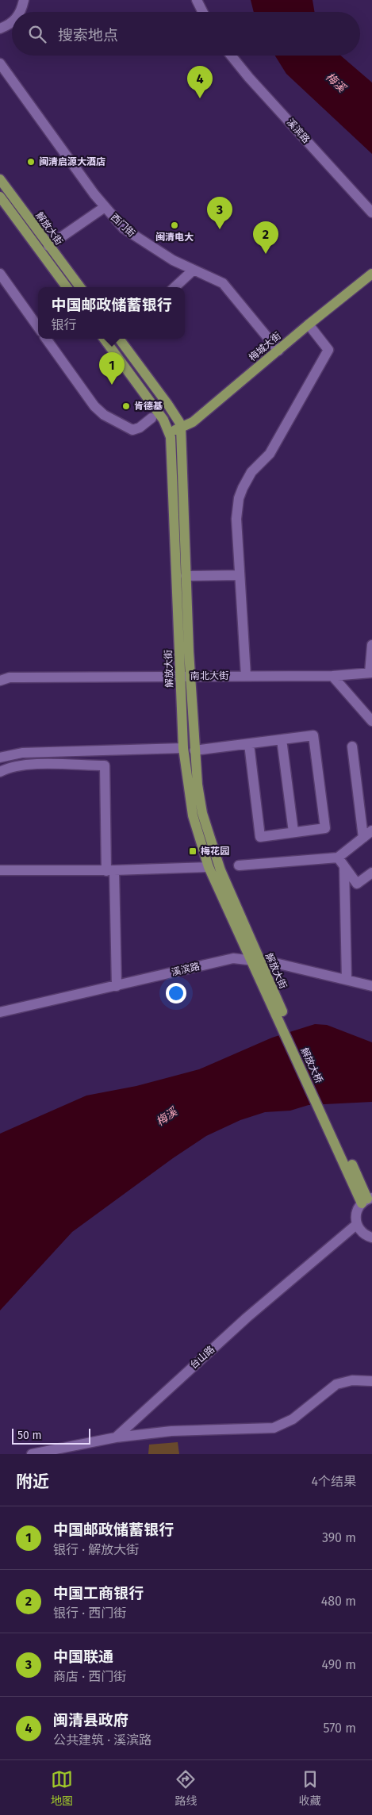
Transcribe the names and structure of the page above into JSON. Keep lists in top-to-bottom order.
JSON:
{
  "streets": {
    "main road": ["解放大街", "梅城大街", "解放大桥"],
    "street": [
      "溪滨路",
      "西门街",
      "南北大街",
      "台山路"
    ]
  },
  "crossings": [
    ["溪滨路", "解放大街"],
    ["西门街", "梅城大街"],
    ["解放大街", "梅城大街"],
    ["解放大街", "南北大街"],
    ["解放大街", "解放大桥"]
  ],
  "water": ["梅溪"],
  "places": {
    "other": ["闽清启源大酒店", "闽清电大", "肯德基"],
    "transit": ["梅花园"]
  },
  "scale_bar": "50 m",
  "page": {
    "search": "搜索地点",
    "pins": [
      "4",
      "3",
      "2",
      "1"
    ],
    "popup": ["中国邮政储蓄银行", "银行"],
    "scale": "50 m",
    "heading": ["附近", "4个结果"],
    "list": [
      {
        "mark": "1",
        "name": "中国邮政储蓄银行",
        "note": "银行 · 解放大街",
        "value": "390 m"
      },
      {
        "mark": "2",
        "name": "中国工商银行",
        "note": "银行 · 西门街",
        "value": "480 m"
      },
      {
        "mark": "3",
        "name": "中国联通",
        "note": "商店 · 西门街",
        "value": "490 m"
      },
      {
        "mark": "4",
        "name": "闽清县政府",
        "note": "公共建筑 · 溪滨路",
        "value": "570 m"
      }
    ],
    "nav": ["地图", "路线", "收藏"]
  }
}
